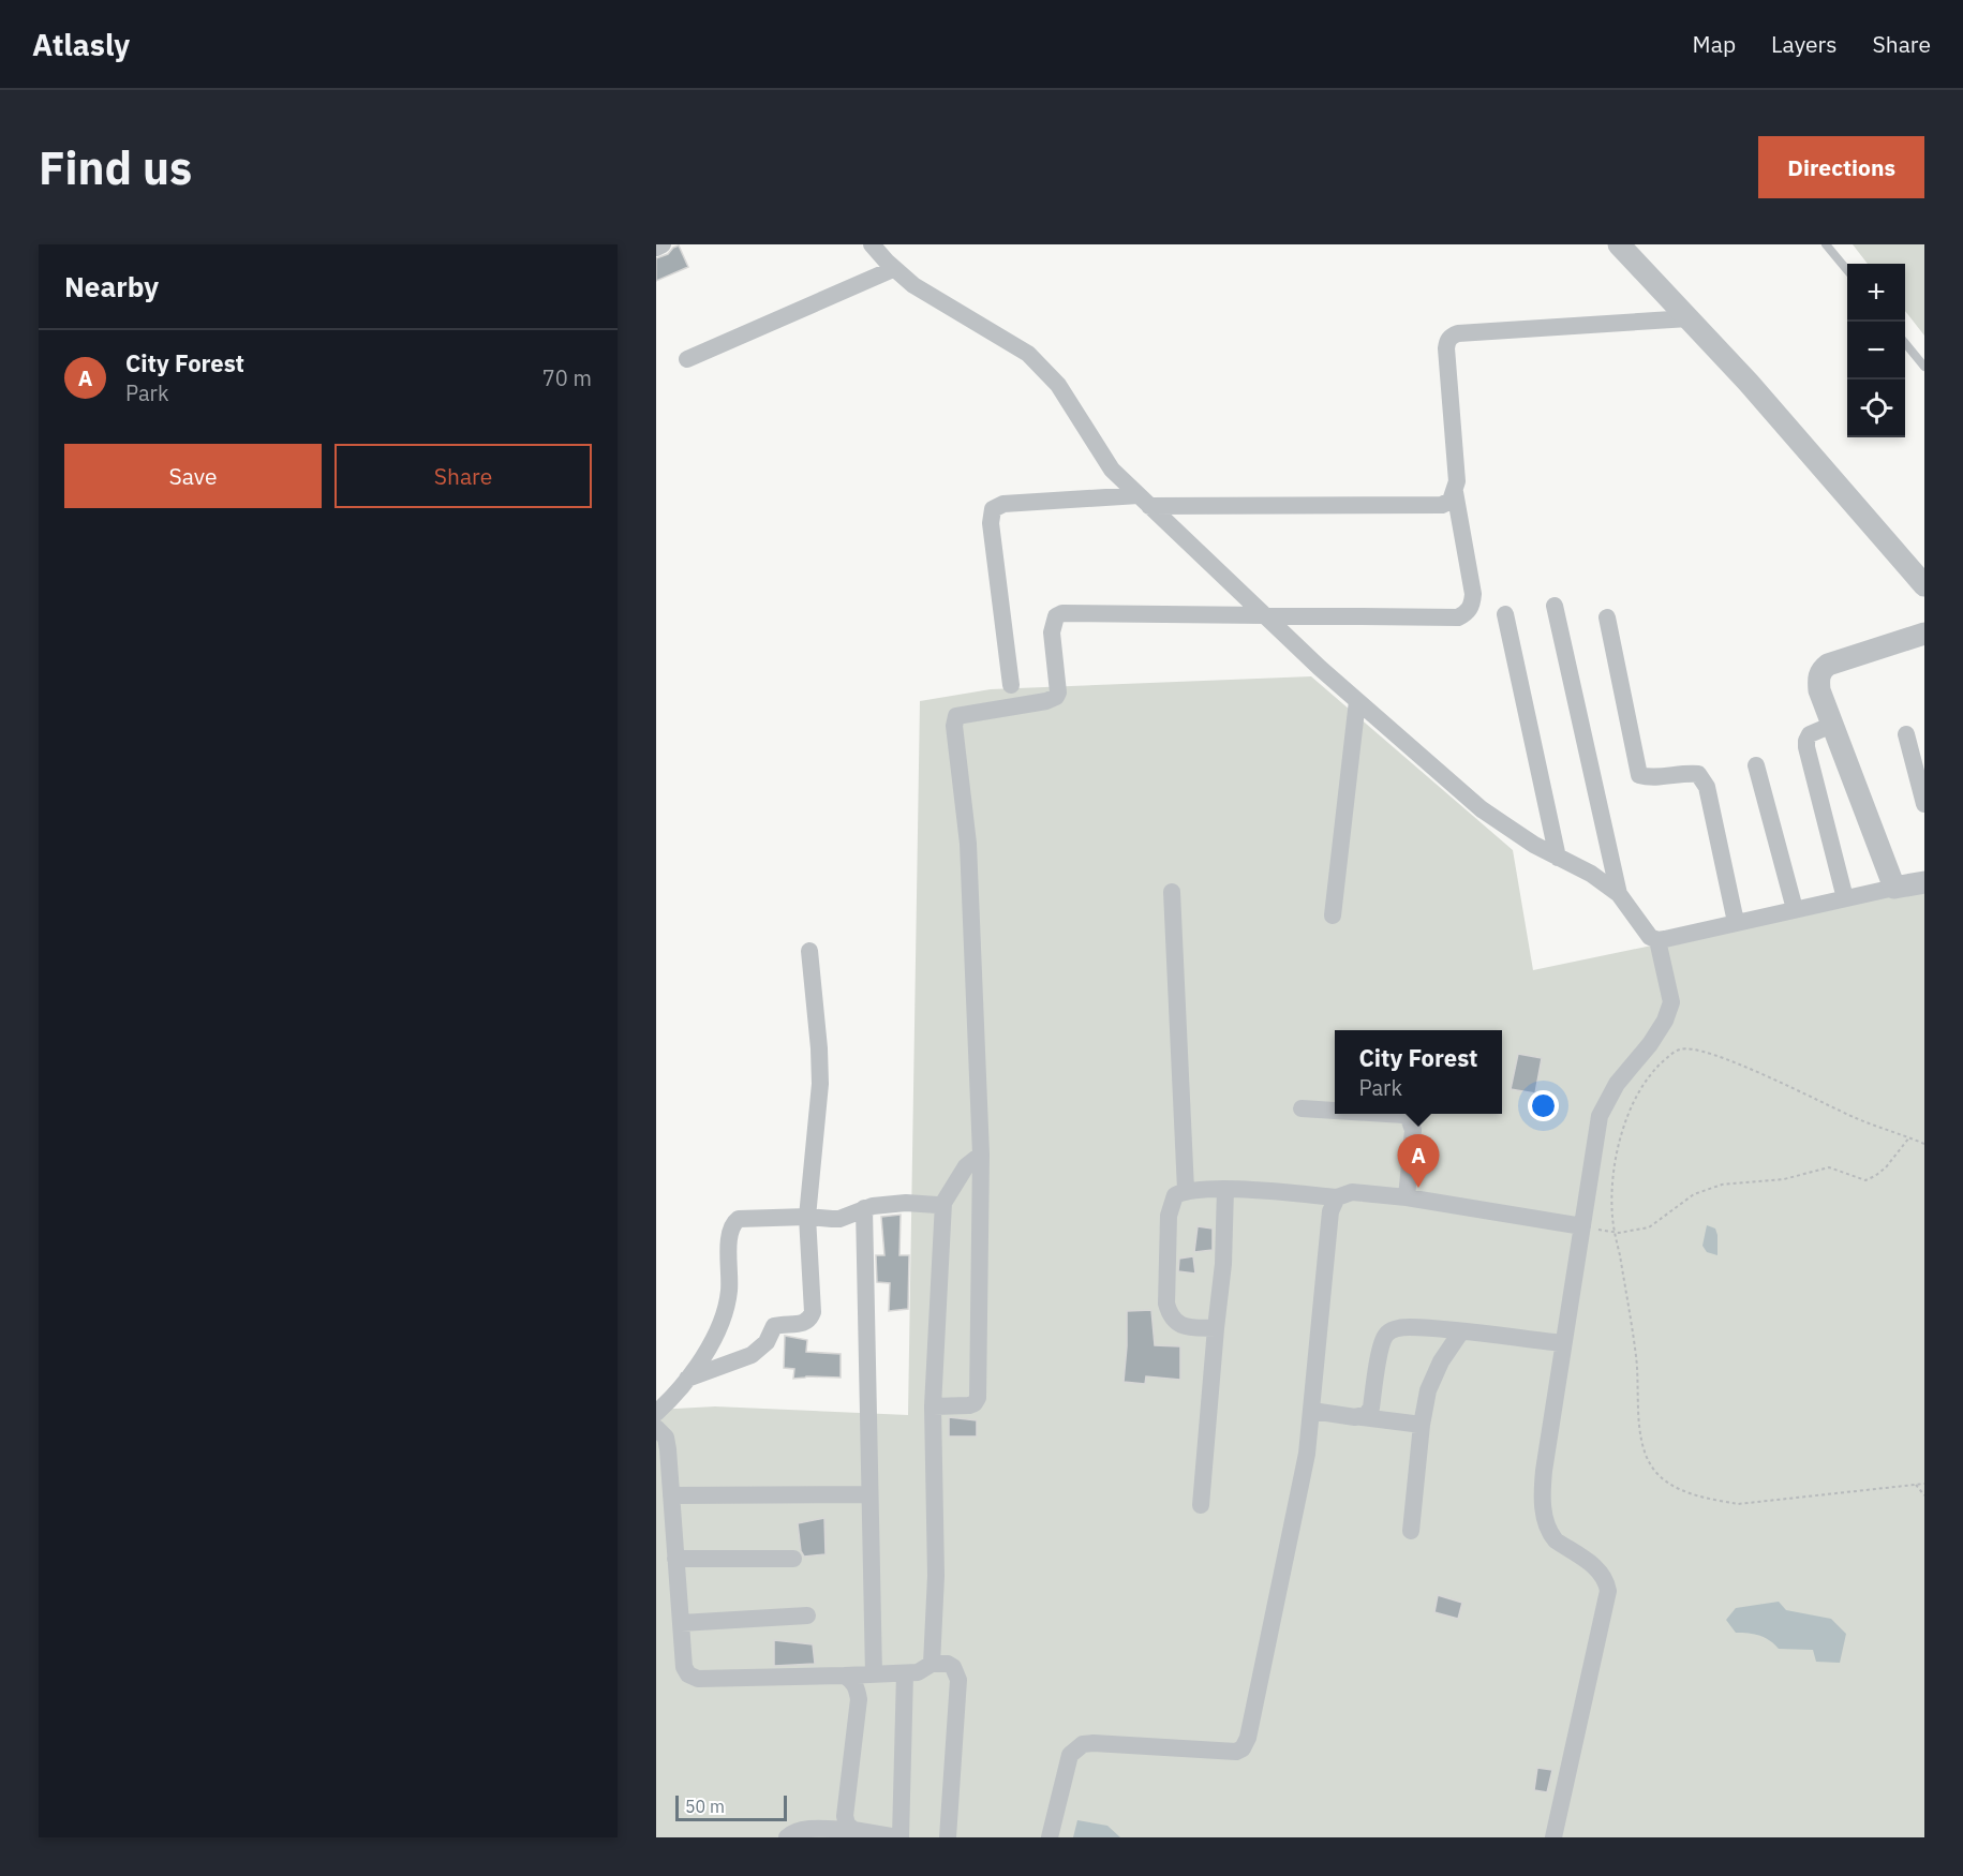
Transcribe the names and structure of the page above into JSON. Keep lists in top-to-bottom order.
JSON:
{
  "scale_bar": "50 m",
  "page": {
    "header": "Atlasly",
    "nav": ["Map", "Layers", "Share"],
    "buttons": [
      "Directions",
      ["Save", "Share"]
    ],
    "title": "Find us",
    "heading": "Nearby",
    "map_buttons": ["+", "−"],
    "list": [
      {
        "mark": "A",
        "name": "City Forest",
        "note": "Park",
        "value": "70 m"
      }
    ],
    "popup": ["City Forest", "Park"],
    "pins": "A",
    "scale": "50 m"
  }
}
